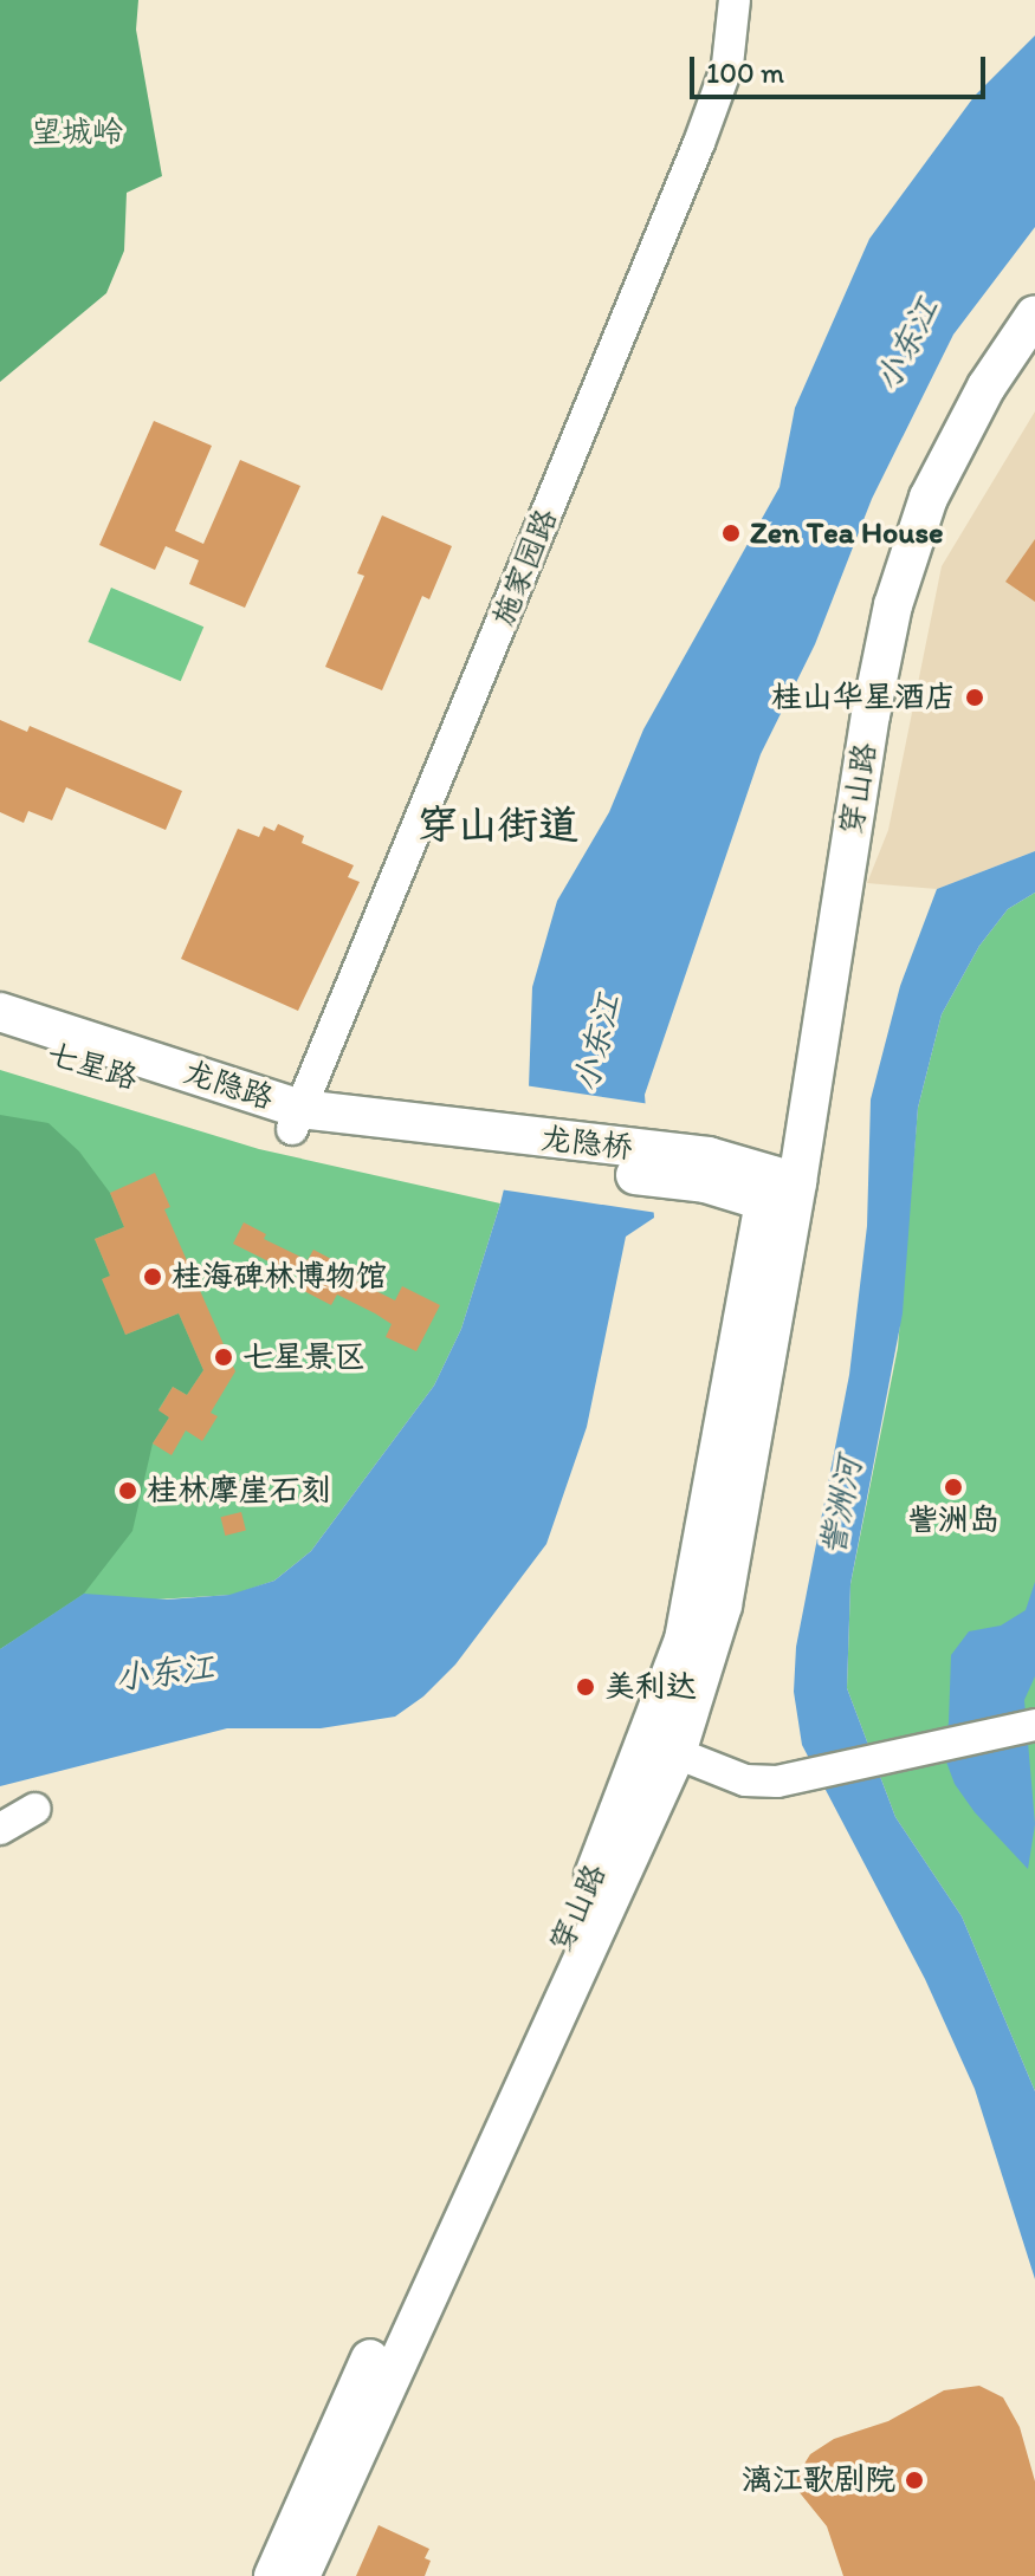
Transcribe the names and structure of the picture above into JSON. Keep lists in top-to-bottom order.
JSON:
{
  "streets": {
    "main road": [
      "穿山路",
      "七星路",
      "龙隐路",
      "龙隐桥"
    ],
    "street": ["施家园路"]
  },
  "crossings": [
    ["施家园路", "七星路"],
    ["施家园路", "龙隐路"],
    ["穿山路", "龙隐桥"],
    ["七星路", "龙隐路"],
    ["龙隐路", "龙隐桥"]
  ],
  "districts": ["穿山街道"],
  "water": ["小东江", "訾洲河"],
  "parks": ["望城岭"],
  "places": [
    "Zen Tea House",
    "桂山华星酒店",
    "桂海碑林博物馆",
    "七星景区",
    "訾洲岛",
    "桂林摩崖石刻",
    "美利达",
    "漓江歌剧院"
  ],
  "scale_bar": "100 m"
}
